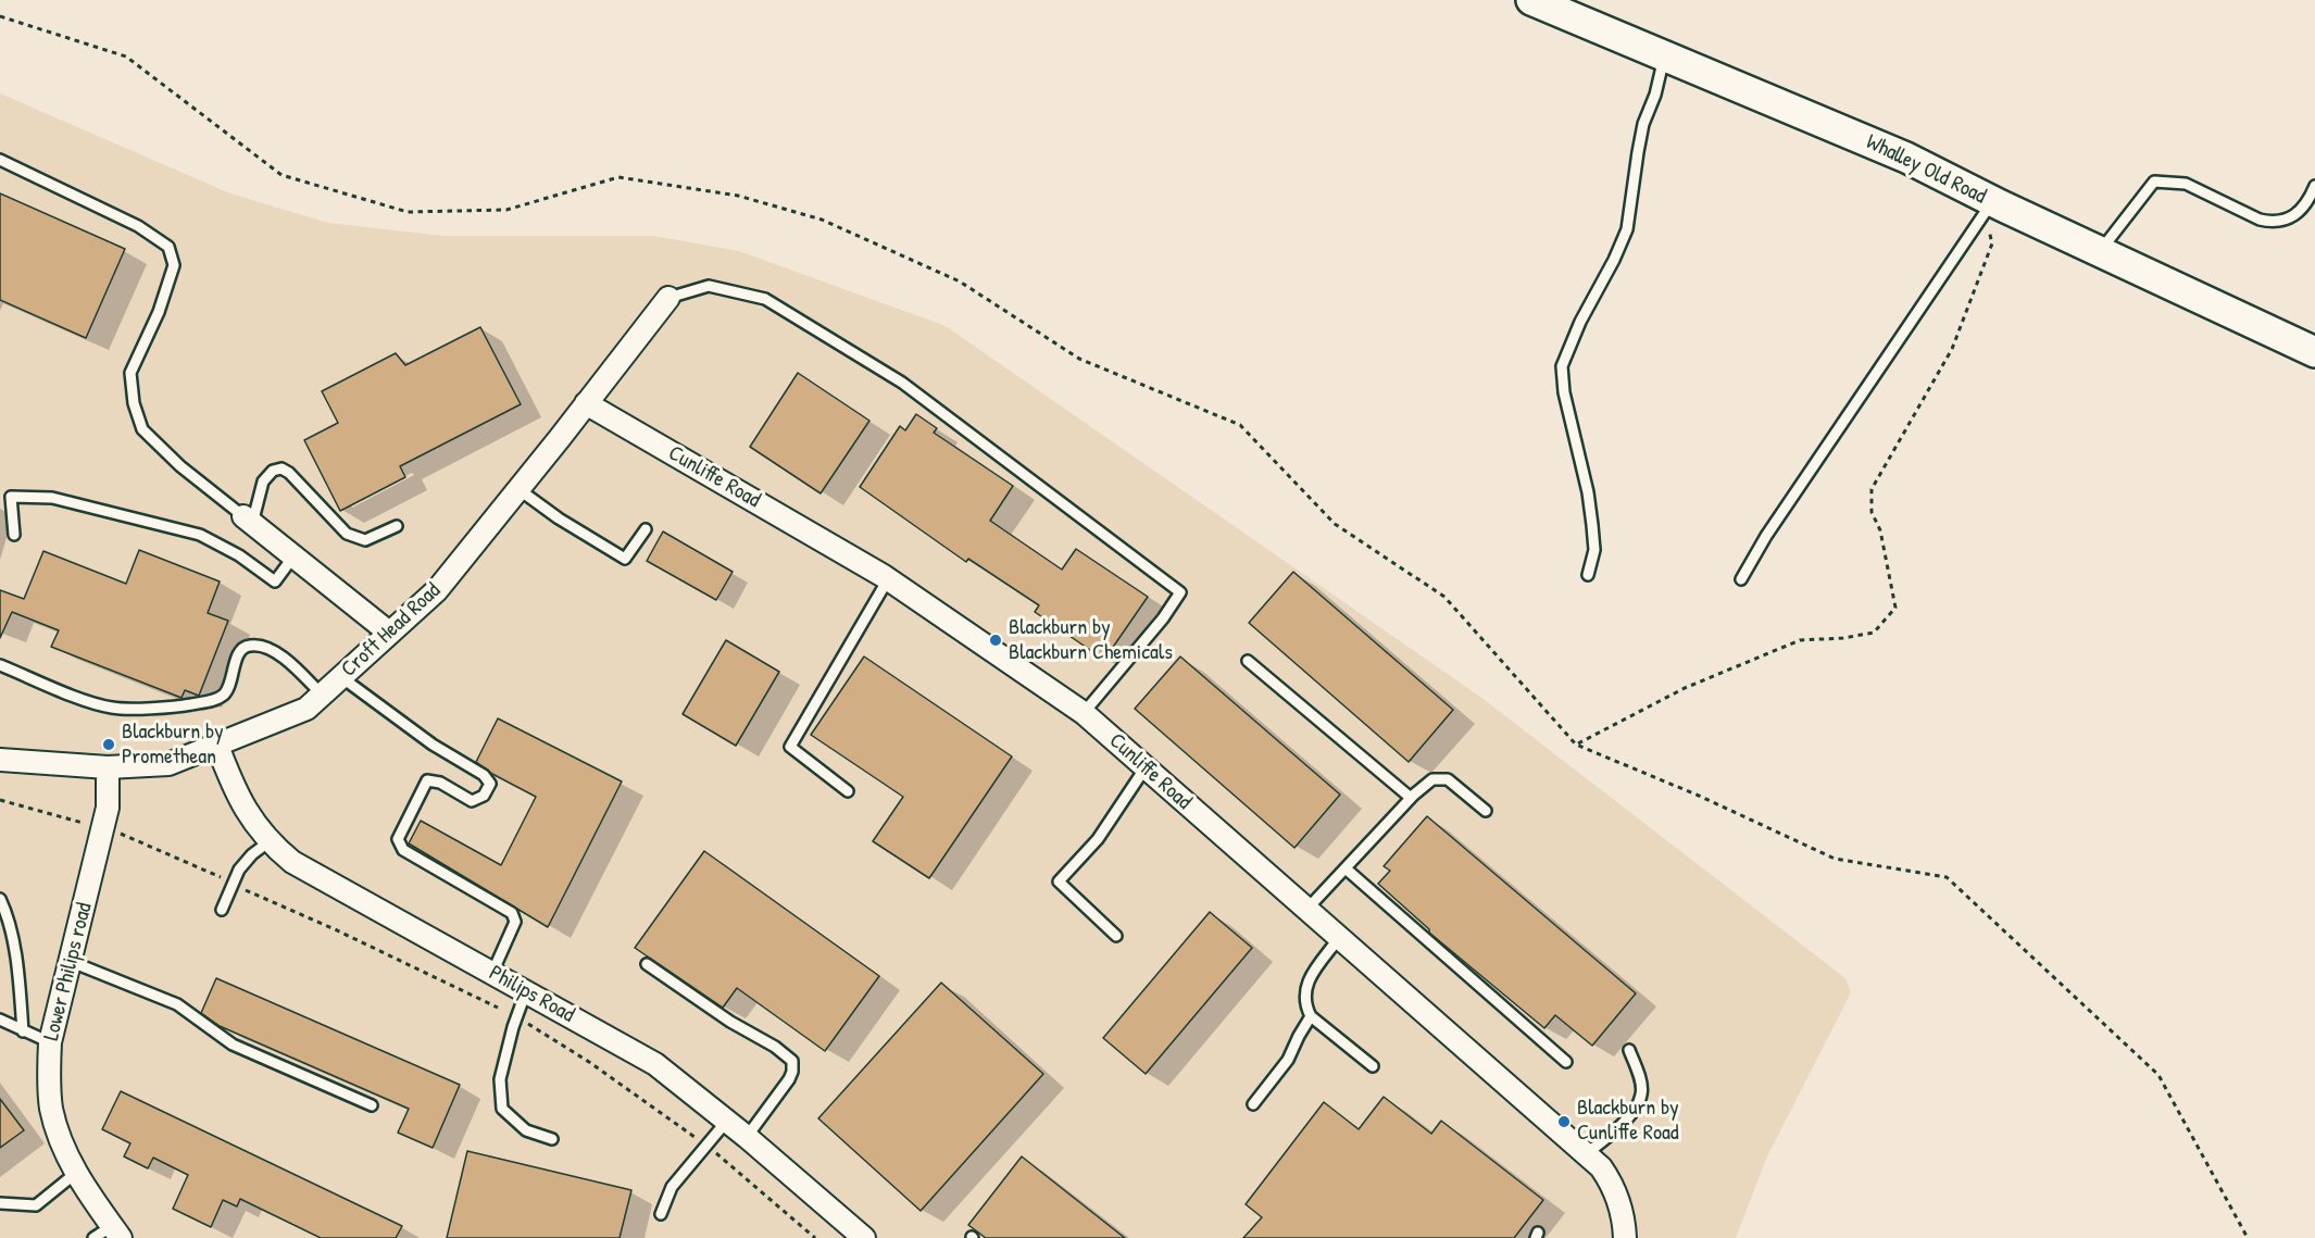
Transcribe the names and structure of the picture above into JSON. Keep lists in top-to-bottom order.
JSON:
{
  "streets": {
    "street": [
      "Whalley Old Road",
      "Cunliffe Road",
      "Croft Head Road",
      "Lower Philips road",
      "Philips Road"
    ]
  },
  "crossings": [
    ["Cunliffe Road", "Croft Head Road"],
    ["Croft Head Road", "Lower Philips road"],
    ["Croft Head Road", "Philips Road"]
  ],
  "places": ["Blackburn by Blackburn Chemicals", "Blackburn by Promethean", "Blackburn by Cunliffe Road"]
}
